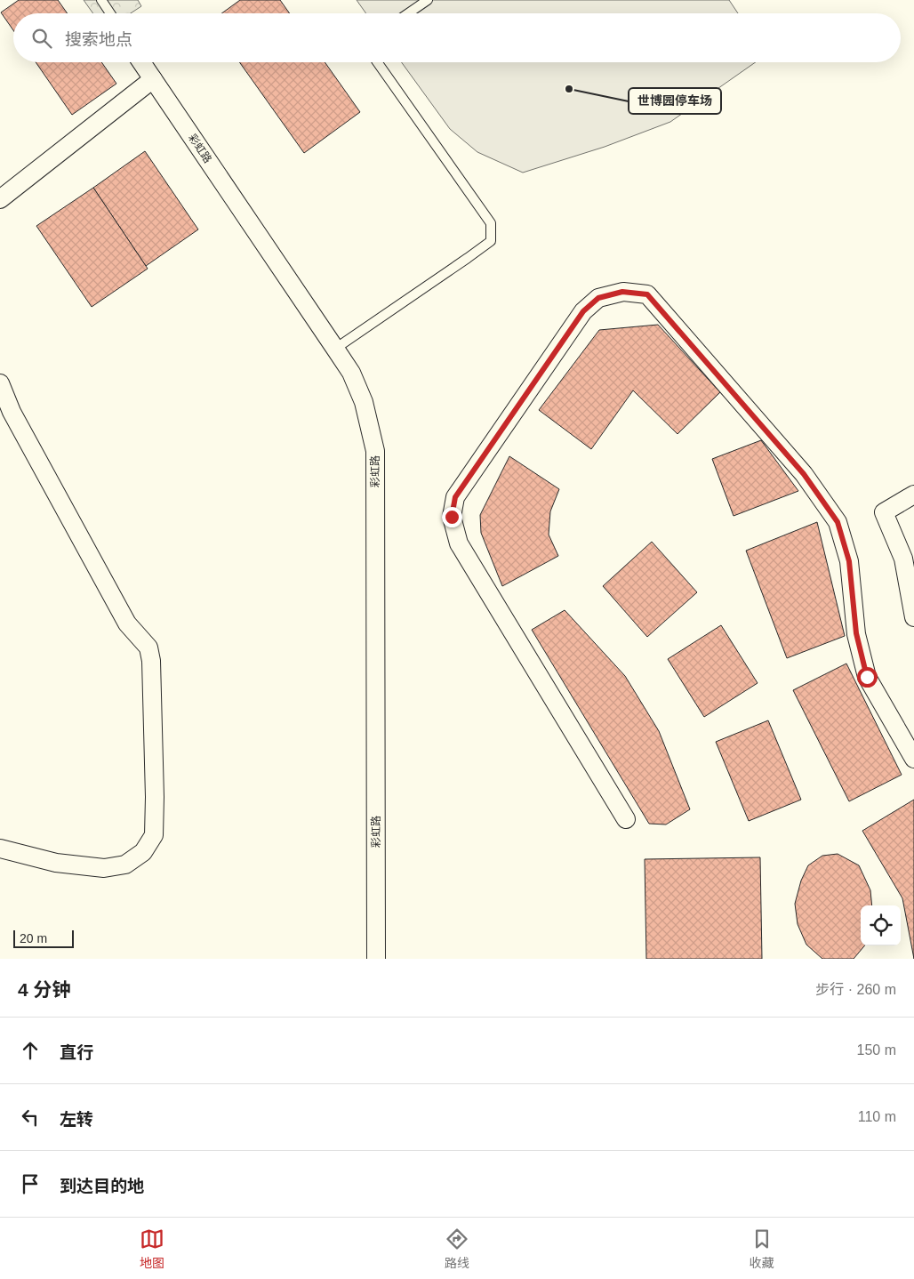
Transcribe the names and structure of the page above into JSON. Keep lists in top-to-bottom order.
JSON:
{
  "streets": {
    "street": ["彩虹路"]
  },
  "places": ["世博园停车场"],
  "scale_bar": "20 m",
  "page": {
    "search": "搜索地点",
    "scale": "20 m",
    "heading": ["4 分钟", "步行 · 260 m"],
    "list": [
      ["直行", "150 m"],
      ["左转", "110 m"],
      "到达目的地"
    ],
    "nav": ["地图", "路线", "收藏"]
  }
}
